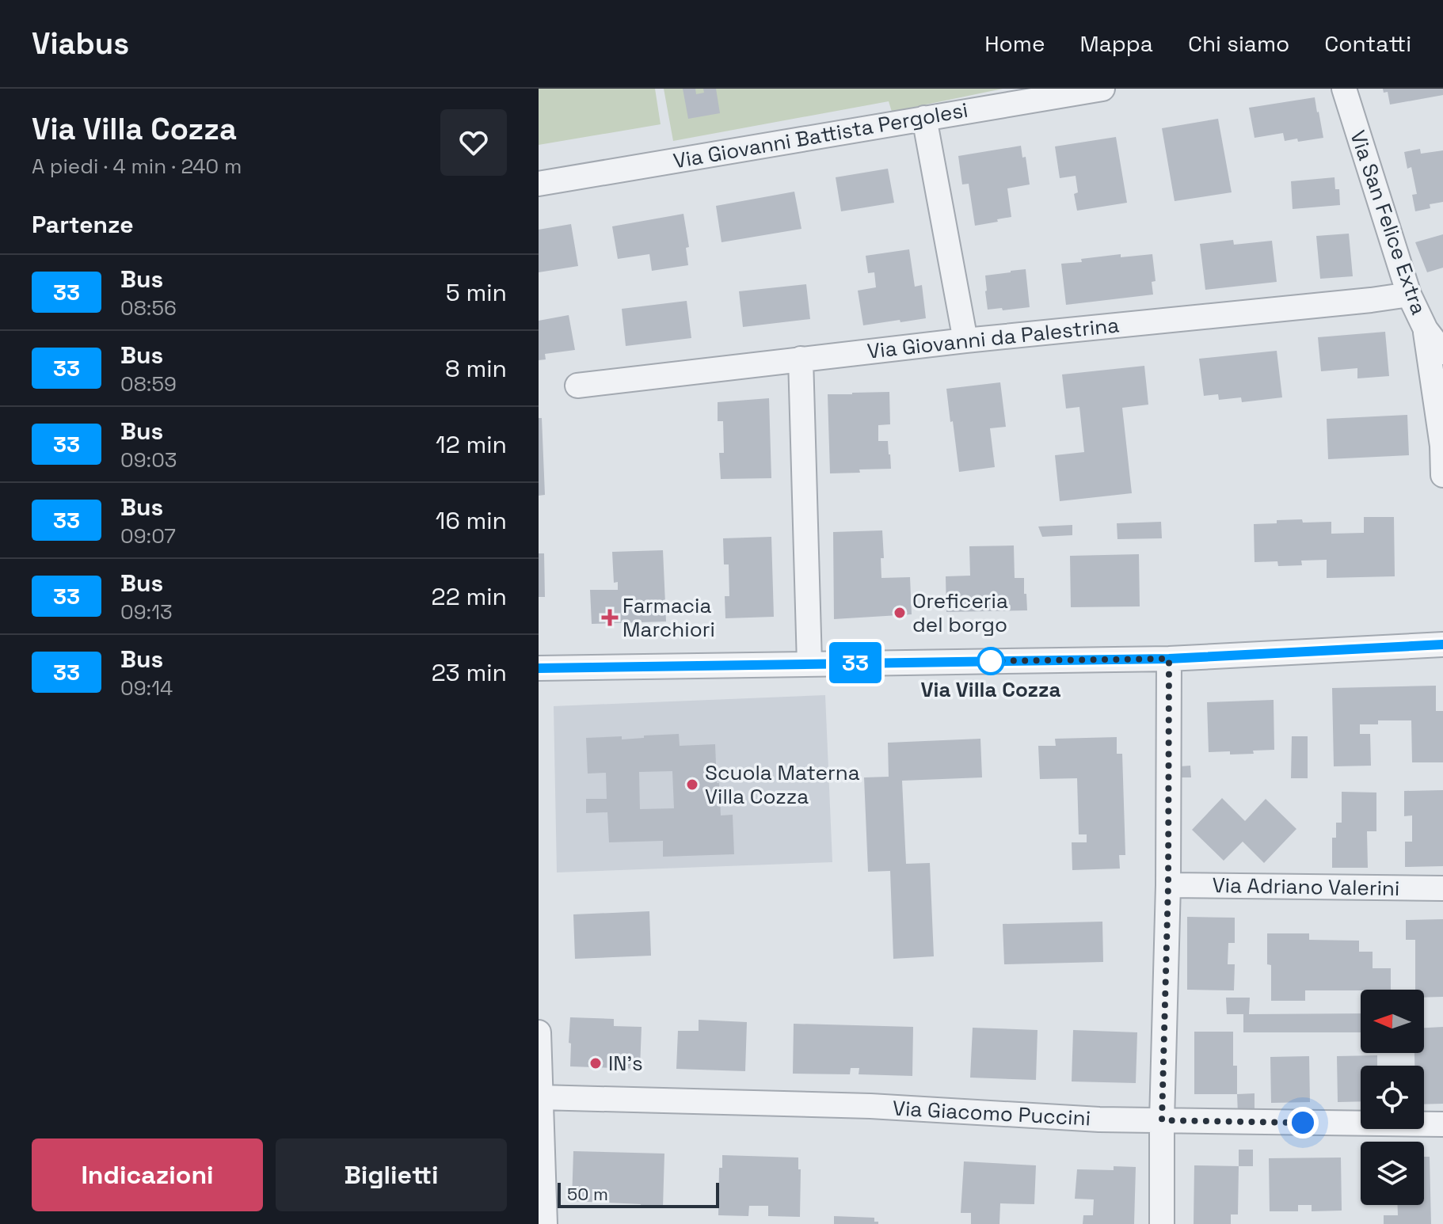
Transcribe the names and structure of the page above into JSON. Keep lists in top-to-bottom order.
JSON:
{
  "streets": {
    "street": [
      "Via Giovanni Battista Pergolesi",
      "Via San Felice Extra",
      "Via Giovanni da Palestrina",
      "Via Adriano Valerini",
      "Via Giacomo Puccini"
    ]
  },
  "crossings": [
    ["Via San Felice Extra", "Via Giovanni da Palestrina"]
  ],
  "places": {
    "other": [
      "Oreficeria del borgo",
      "Via Villa Cozza",
      "Scuola Materna Villa Cozza",
      "IN's"
    ],
    "health": ["Farmacia Marchiori"]
  },
  "lines": ["bus line 33"],
  "scale_bar": "50 m",
  "north": "left",
  "page": {
    "header": "Viabus",
    "nav": [
      "Home",
      "Mappa",
      "Chi siamo",
      "Contatti"
    ],
    "heading": [
      ["Via Villa Cozza", "A piedi · 4 min · 240 m"],
      "Partenze"
    ],
    "on_map": "33",
    "list": [
      {
        "mark": "33",
        "name": "Bus",
        "note": "08:56",
        "value": "5 min"
      },
      {
        "mark": "33",
        "name": "Bus",
        "note": "08:59",
        "value": "8 min"
      },
      {
        "mark": "33",
        "name": "Bus",
        "note": "09:03",
        "value": "12 min"
      },
      {
        "mark": "33",
        "name": "Bus",
        "note": "09:07",
        "value": "16 min"
      },
      {
        "mark": "33",
        "name": "Bus",
        "note": "09:13",
        "value": "22 min"
      },
      {
        "mark": "33",
        "name": "Bus",
        "note": "09:14",
        "value": "23 min"
      }
    ],
    "buttons": ["Indicazioni", "Biglietti"],
    "scale": "50 m"
  }
}
